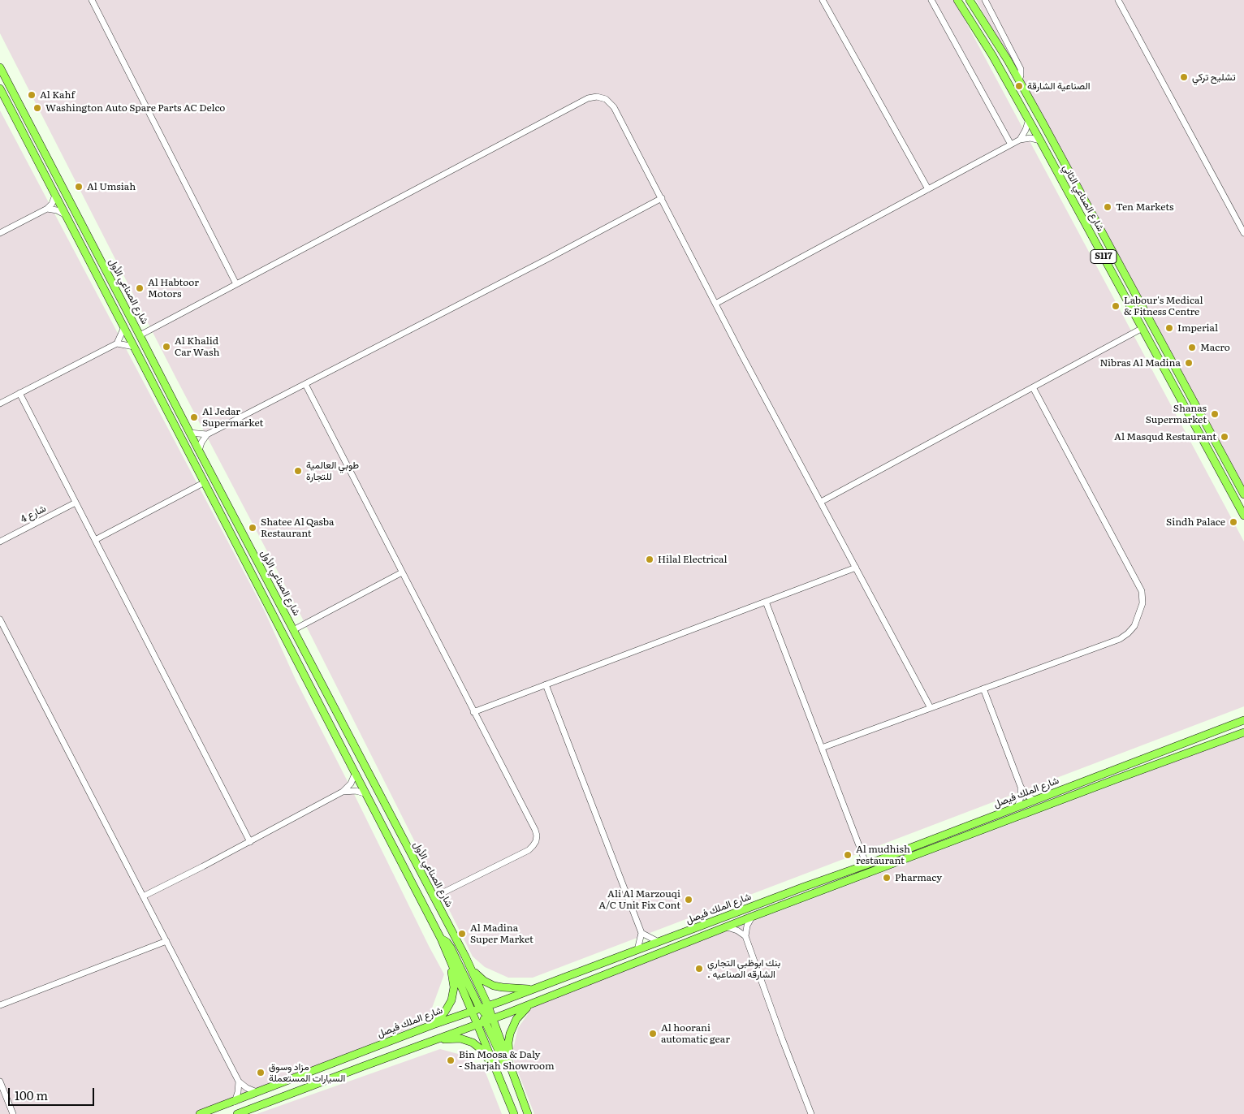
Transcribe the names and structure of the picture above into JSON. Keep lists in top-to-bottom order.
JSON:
{
  "streets": {
    "main road": [
      "شارع الصناعي الثاني",
      "S117",
      "شارع الصناعي الأول",
      "شارع الملك فيصل"
    ],
    "street": ["شارع 4"]
  },
  "crossings": [
    ["شارع الصناعي الأول", "شارع الملك فيصل"]
  ],
  "places": [
    "تشليح تركي",
    "الصناعية الشارقة",
    "Al Kahf",
    "Washington Auto Spare Parts AC Delco",
    "Al Umsiah",
    "Ten Markets",
    "Al Habtoor Motors",
    "Labour's Medical & Fitness Centre",
    "Imperial",
    "Al Khalid Car Wash",
    "Macro",
    "Nibras Al Madina",
    "Shanas Supermarket",
    "Al Jedar Supermarket",
    "Al Masqud Restaurant",
    "طوبي العالمية للتجارة",
    "Sindh Palace",
    "Shatee Al Qasba Restaurant",
    "Hilal Electrical",
    "Al mudhish restaurant",
    "Pharmacy",
    "Ali Al Marzouqi A/C Unit Fix Cont",
    "Al Madina Super Market",
    "بنك ابوظبي التجاري . الشارقه الصناعيه",
    "Al hoorani automatic gear",
    "Bin Moosa & Daly - Sharjah Showroom",
    "مزاد وسوق السيارات المستعملة"
  ],
  "scale_bar": "100 m"
}
